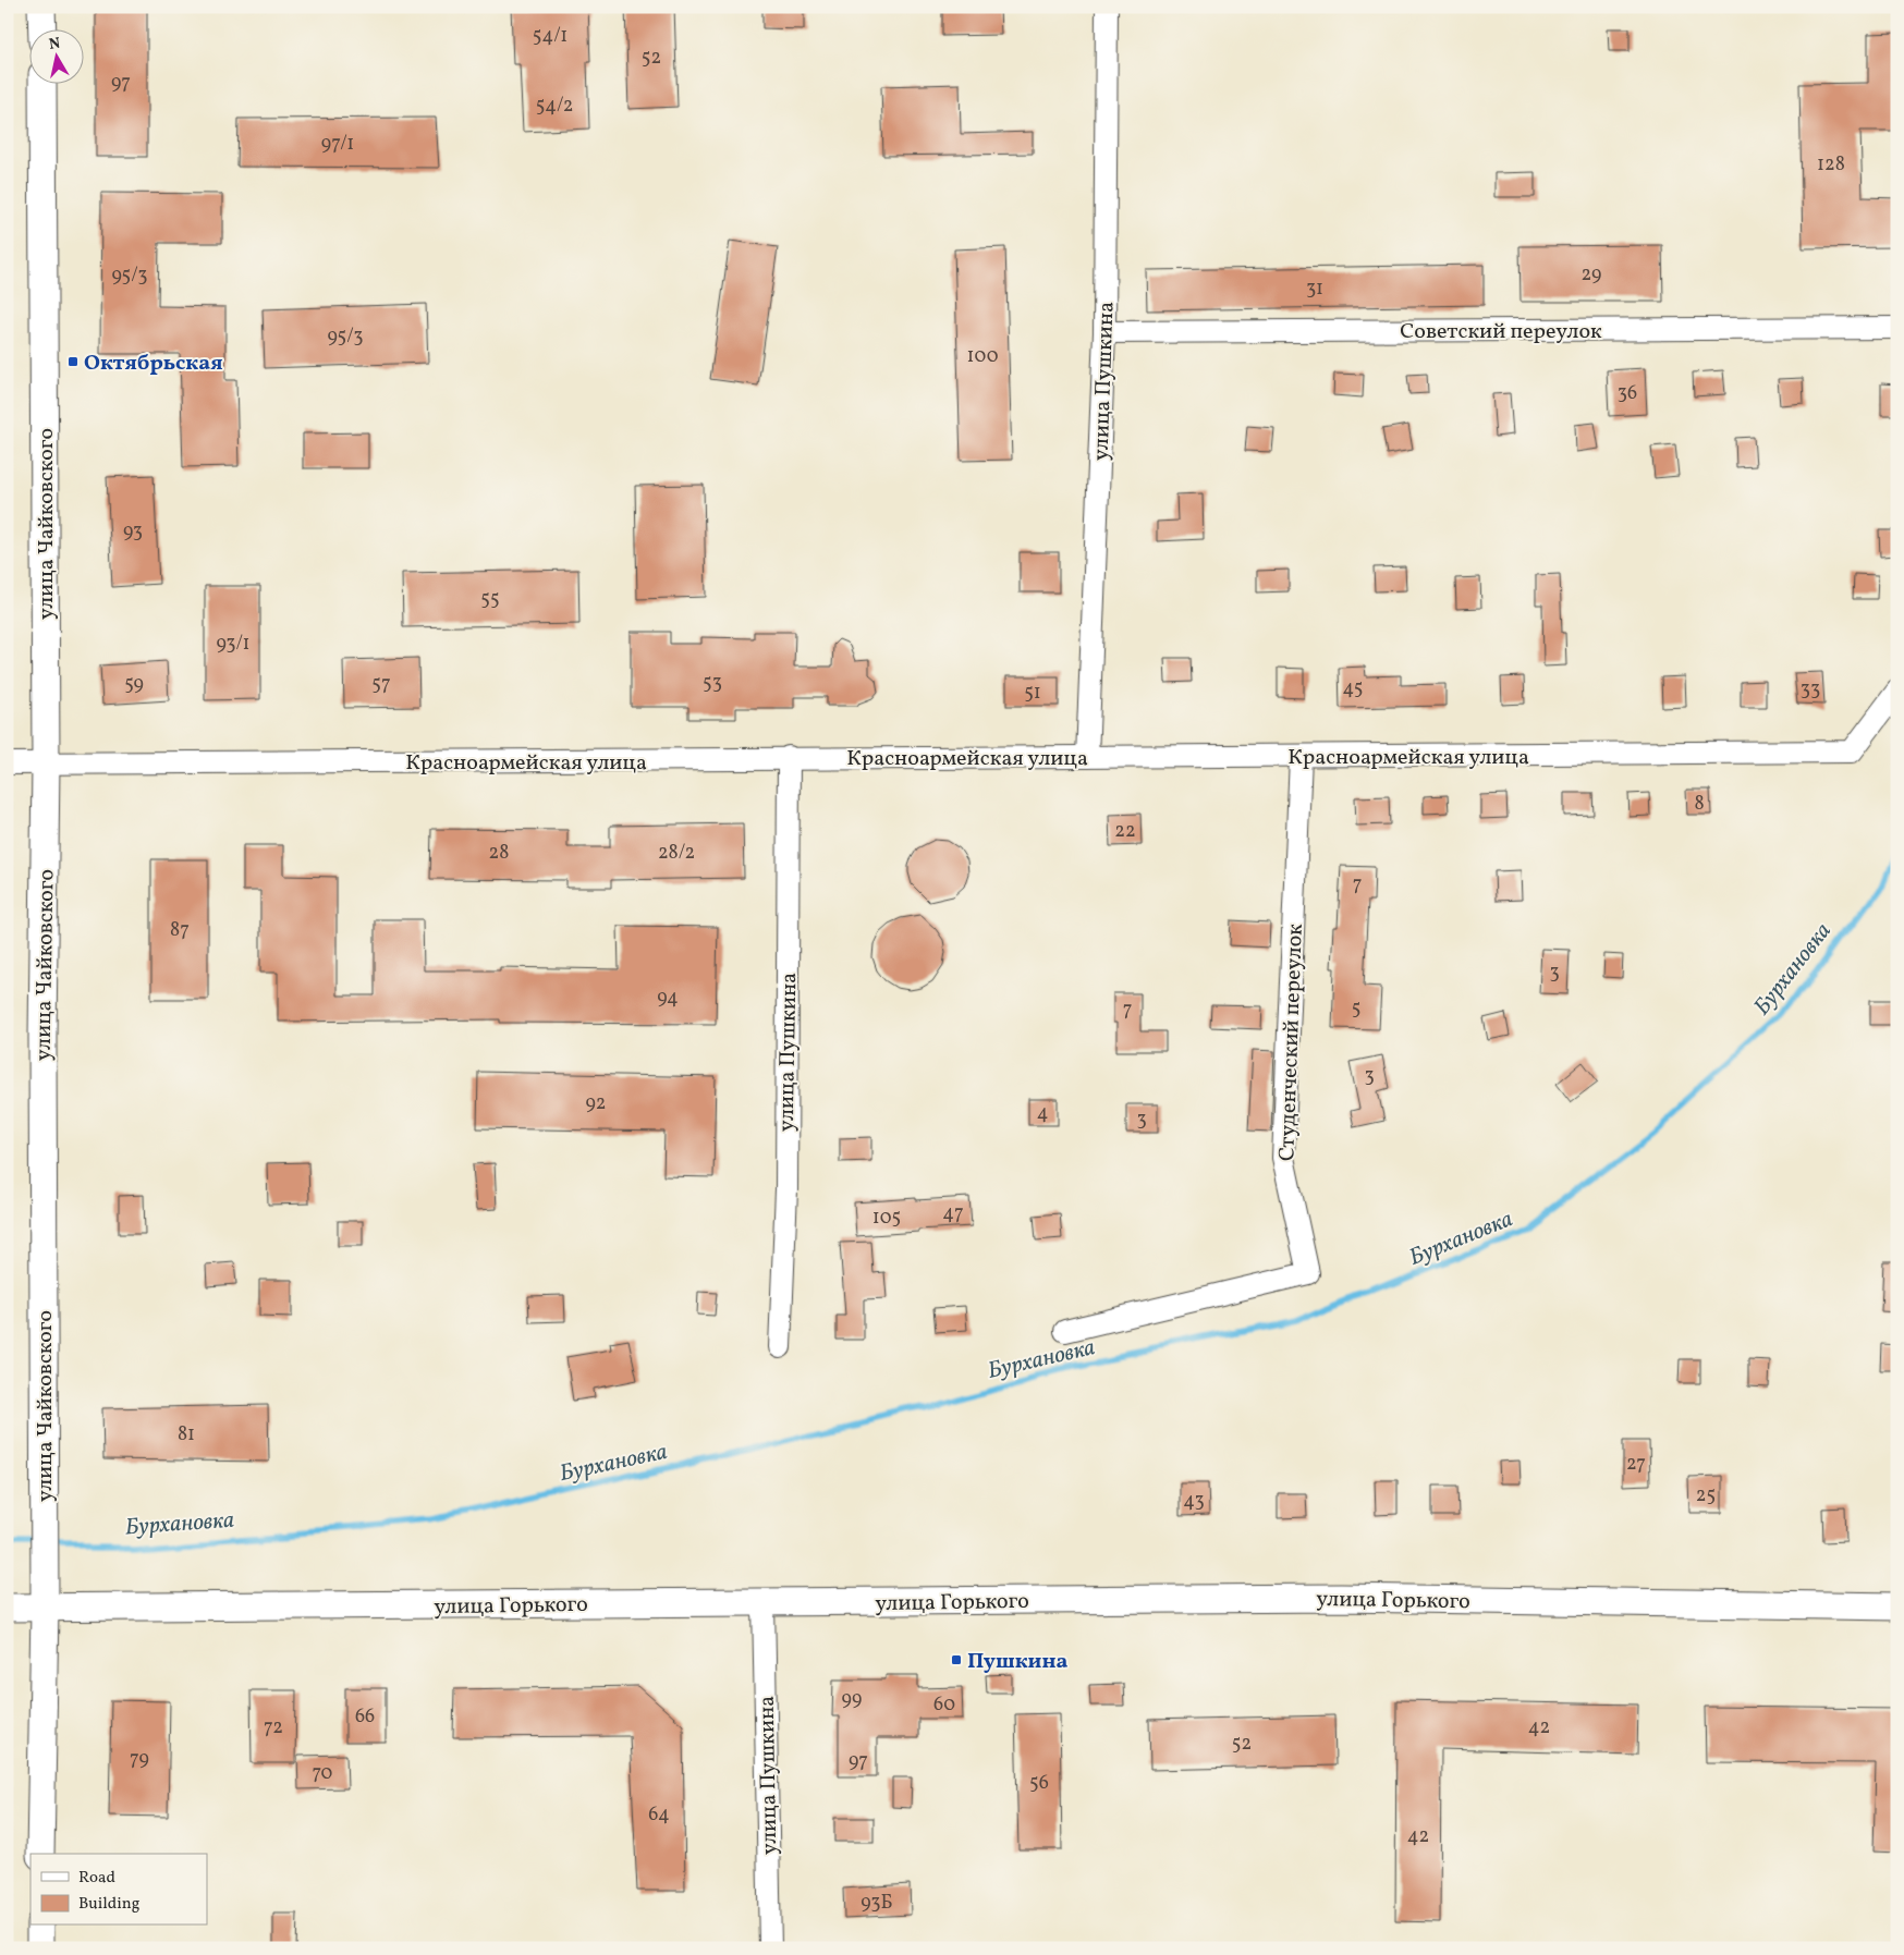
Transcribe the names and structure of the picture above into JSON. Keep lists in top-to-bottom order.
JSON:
{
  "streets": {
    "main road": ["улица Чайковского", "улица Горького"],
    "street": [
      "Советский переулок",
      "улица Пушкина",
      "Красноармейская улица",
      "Студенческий переулок"
    ]
  },
  "crossings": [
    ["Советский переулок", "улица Пушкина"],
    ["улица Пушкина", "Красноармейская улица"],
    ["улица Пушкина", "улица Горького"],
    ["улица Чайковского", "Красноармейская улица"],
    ["улица Чайковского", "улица Горького"],
    ["Красноармейская улица", "Студенческий переулок"]
  ],
  "water": ["Бурхановка"],
  "places": {
    "transit": ["Октябрьская", "Пушкина"]
  },
  "house_numbers": [
    "54/1",
    "52",
    "97",
    "54/2",
    "97/1",
    "128",
    "29",
    "95/3",
    "31",
    "95/3",
    "100",
    "36",
    "93",
    "55",
    "93/1",
    "53",
    "59",
    "57",
    "45",
    "33",
    "51",
    "8",
    "22",
    "28",
    "28/2",
    "7",
    "87",
    "3",
    "94",
    "5",
    "7",
    "3",
    "92",
    "4",
    "3",
    "47",
    "105",
    "81",
    "27",
    "25",
    "43",
    "99",
    "60",
    "66",
    "72",
    "42",
    "52",
    "79",
    "97",
    "70",
    "56",
    "64",
    "42",
    "93Б"
  ],
  "legend": ["Road", "Building"],
  "north": "top"
}
